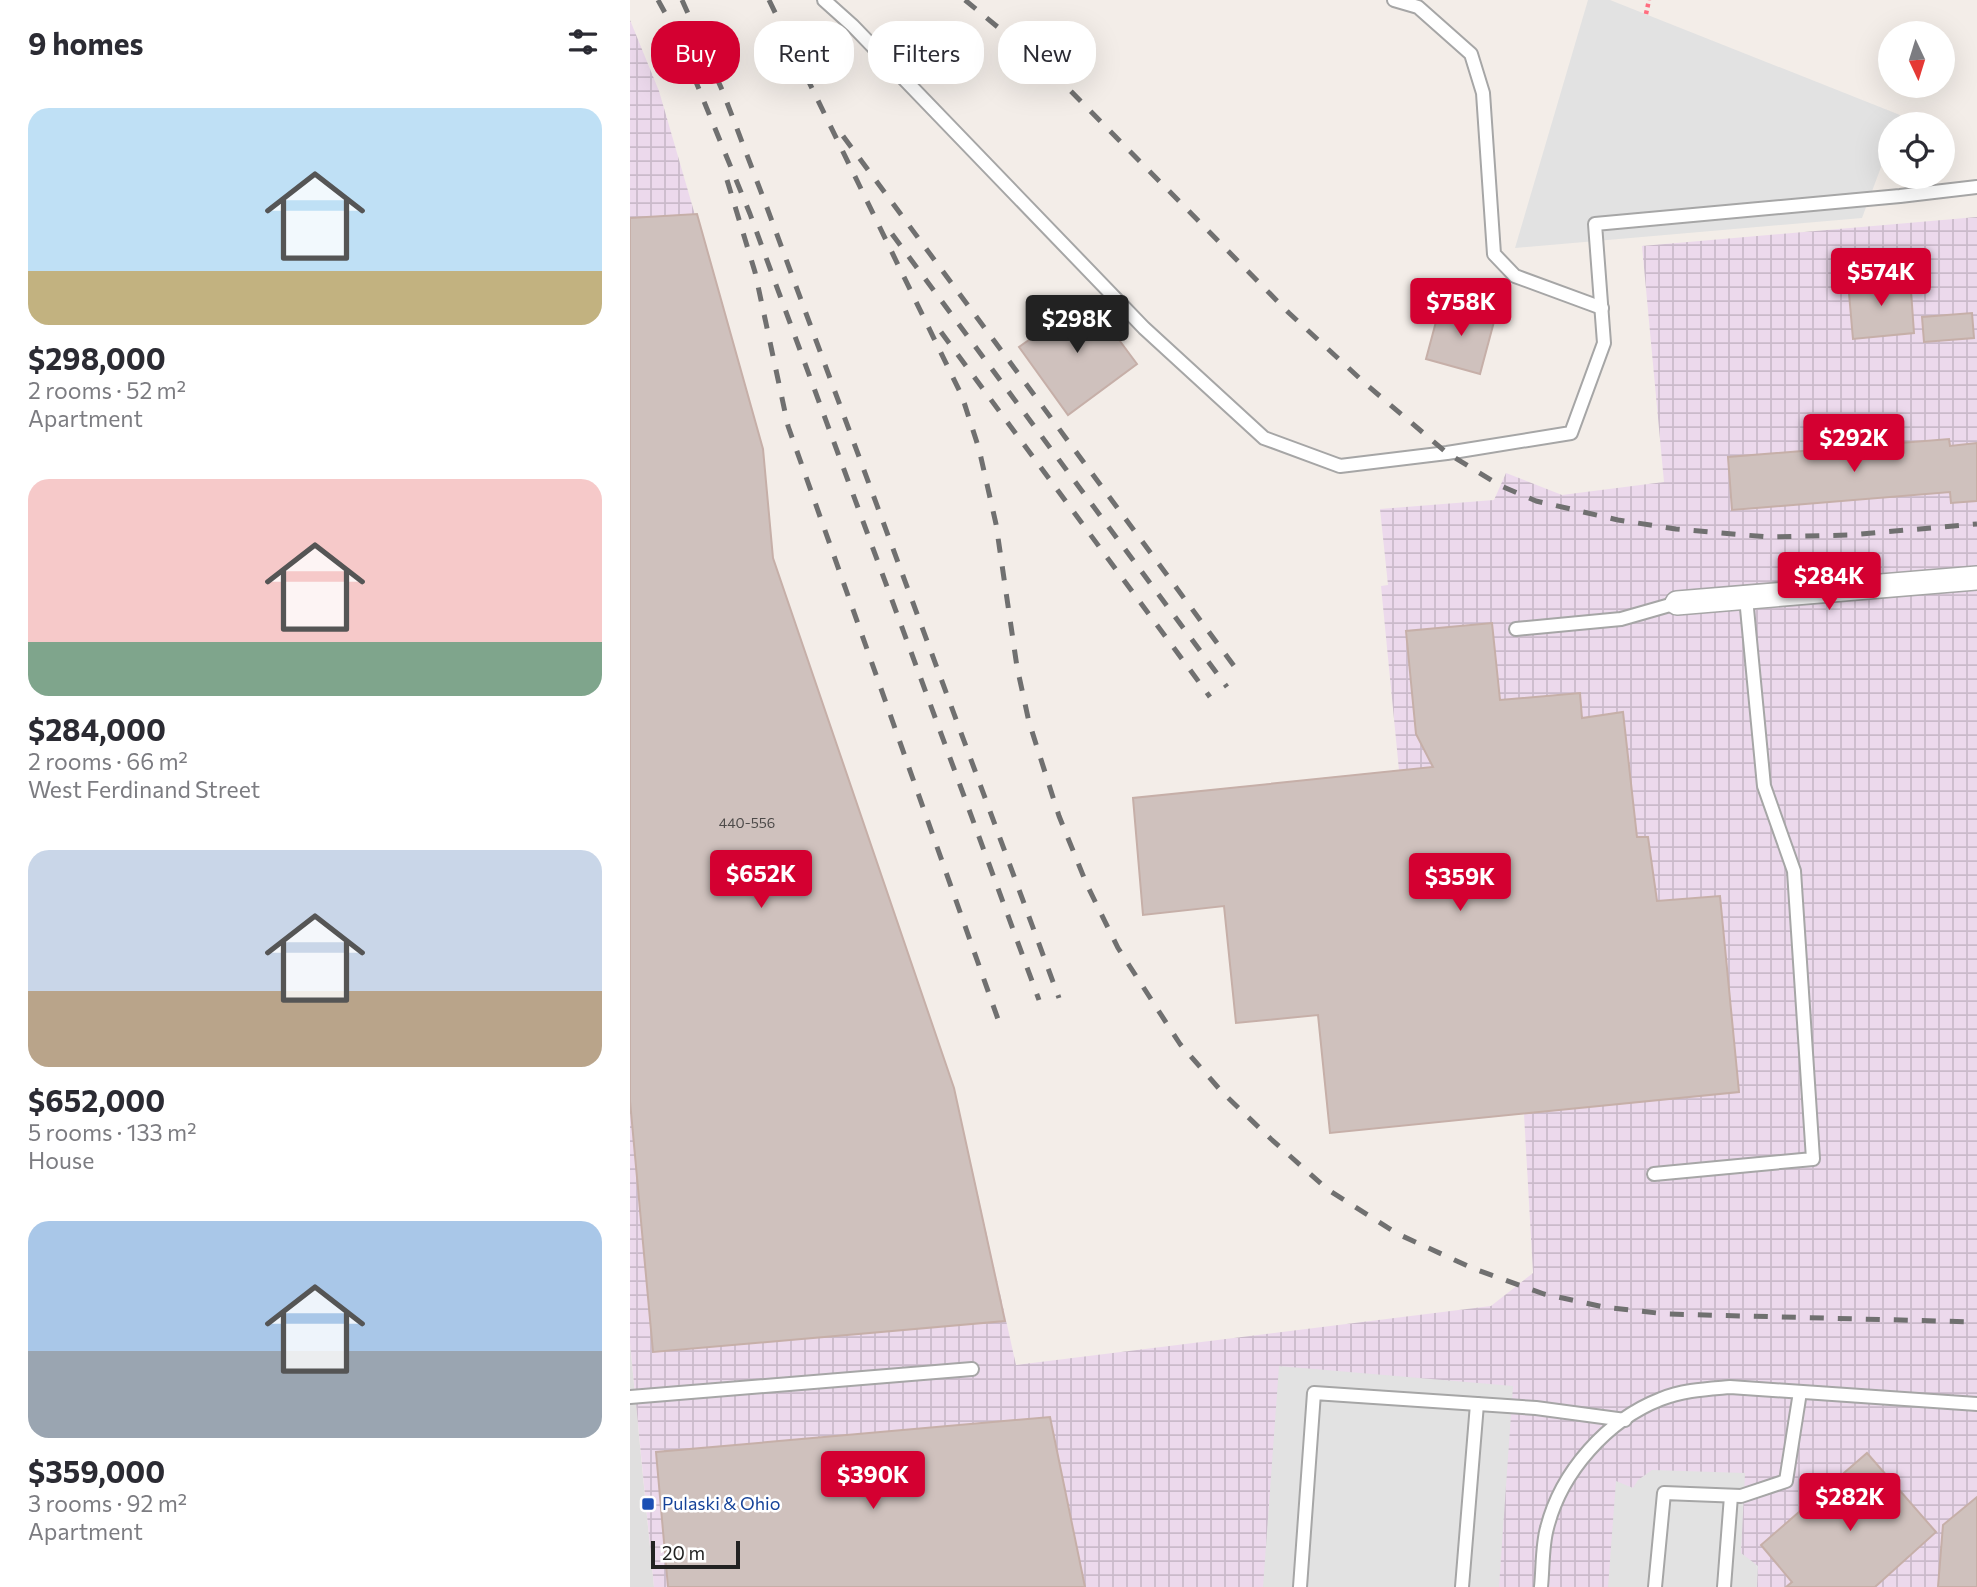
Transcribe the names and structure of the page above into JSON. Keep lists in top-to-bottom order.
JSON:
{
  "places": {
    "transit": ["Pulaski & Ohio"]
  },
  "house_numbers": ["440-556"],
  "scale_bar": "20 m",
  "north": "bottom",
  "page": {
    "heading": "9 homes",
    "chip": [
      "Buy",
      "Rent",
      "Filters",
      "New"
    ],
    "list": [
      {
        "name": "$298,000",
        "note": "2 rooms · 52 m² · Apartment"
      },
      {
        "name": "$284,000",
        "note": "2 rooms · 66 m² · West Ferdinand Street"
      },
      {
        "name": "$652,000",
        "note": "5 rooms · 133 m² · House"
      },
      {
        "name": "$359,000",
        "note": "3 rooms · 92 m² · Apartment"
      }
    ],
    "price": [
      "$574K",
      "$758K",
      "$298K",
      "$292K",
      "$284K",
      "$652K",
      "$359K",
      "$390K",
      "$282K"
    ],
    "scale": "20 m"
  }
}
